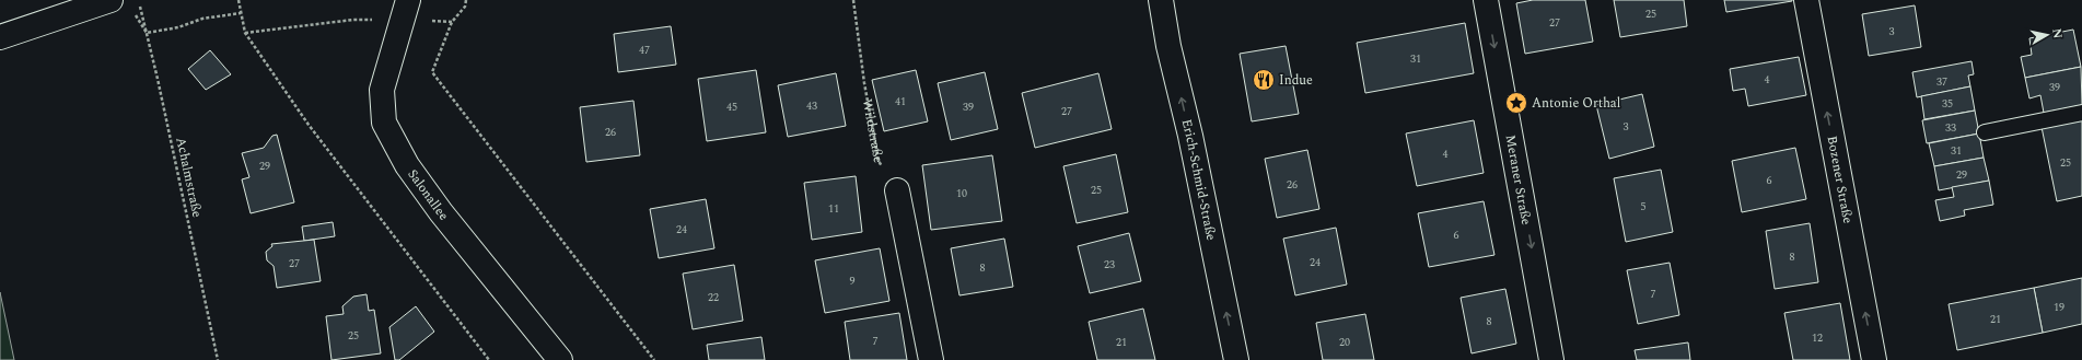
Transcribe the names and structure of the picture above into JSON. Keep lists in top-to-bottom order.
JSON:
{
  "streets": {
    "street": [
      "Erich-Schmid-Straße",
      "Meraner Straße",
      "Bozener Straße",
      "Salonallee"
    ],
    "path": ["Wildstraße", "Achalmstraße"]
  },
  "one_way": ["Erich-Schmid-Straße", "Meraner Straße", "Bozener Straße"],
  "places": {
    "restaurant": ["Indue"],
    "place": ["Antonie Orthal"]
  },
  "house_numbers": [
    "25",
    "27",
    "3",
    "47",
    "31",
    "4",
    "37",
    "39",
    "41",
    "35",
    "43",
    "45",
    "39",
    "27",
    "3",
    "33",
    "26",
    "31",
    "4",
    "25",
    "29",
    "29",
    "6",
    "26",
    "25",
    "10",
    "5",
    "11",
    "24",
    "6",
    "8",
    "24",
    "27",
    "23",
    "8",
    "9",
    "7",
    "22",
    "19",
    "21",
    "8",
    "25",
    "12",
    "7",
    "21",
    "20"
  ],
  "north": "right"
}
